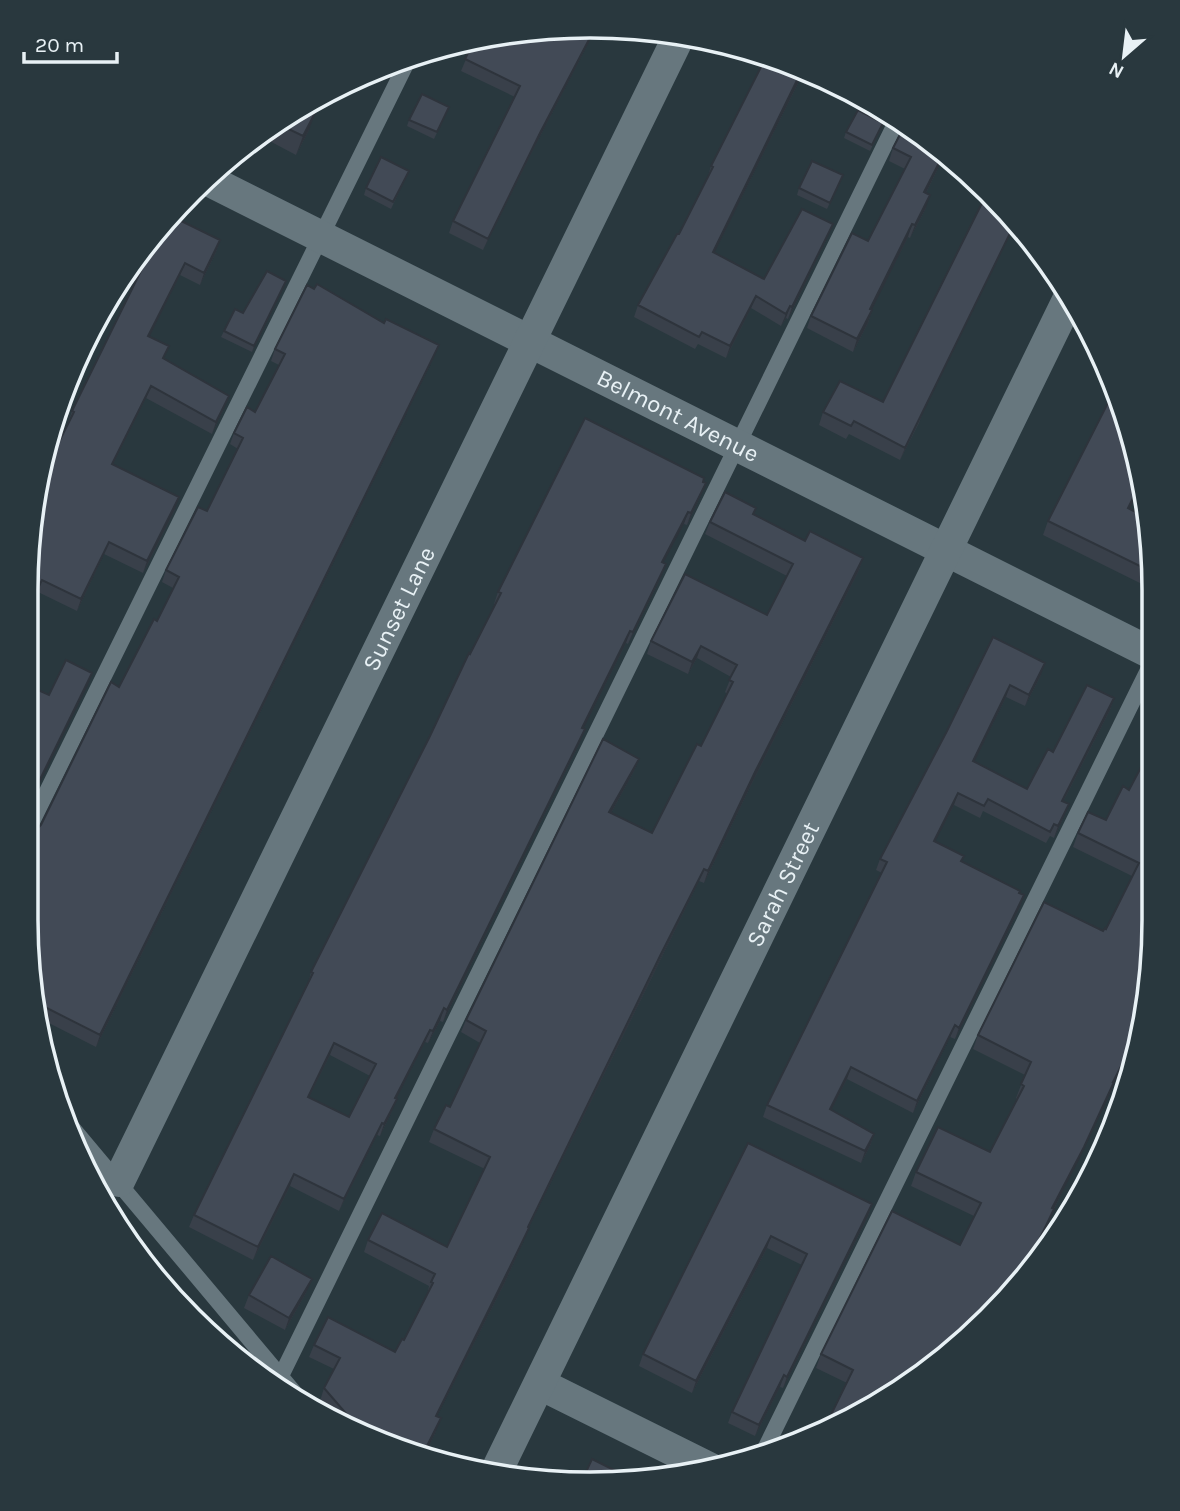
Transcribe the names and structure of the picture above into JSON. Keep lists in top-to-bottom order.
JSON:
{
  "streets": {
    "street": ["Belmont Avenue", "Sunset Lane", "Sarah Street"]
  },
  "crossings": [
    ["Belmont Avenue", "Sunset Lane"],
    ["Belmont Avenue", "Sarah Street"]
  ],
  "scale_bar": "20 m",
  "north": "bottom left"
}
